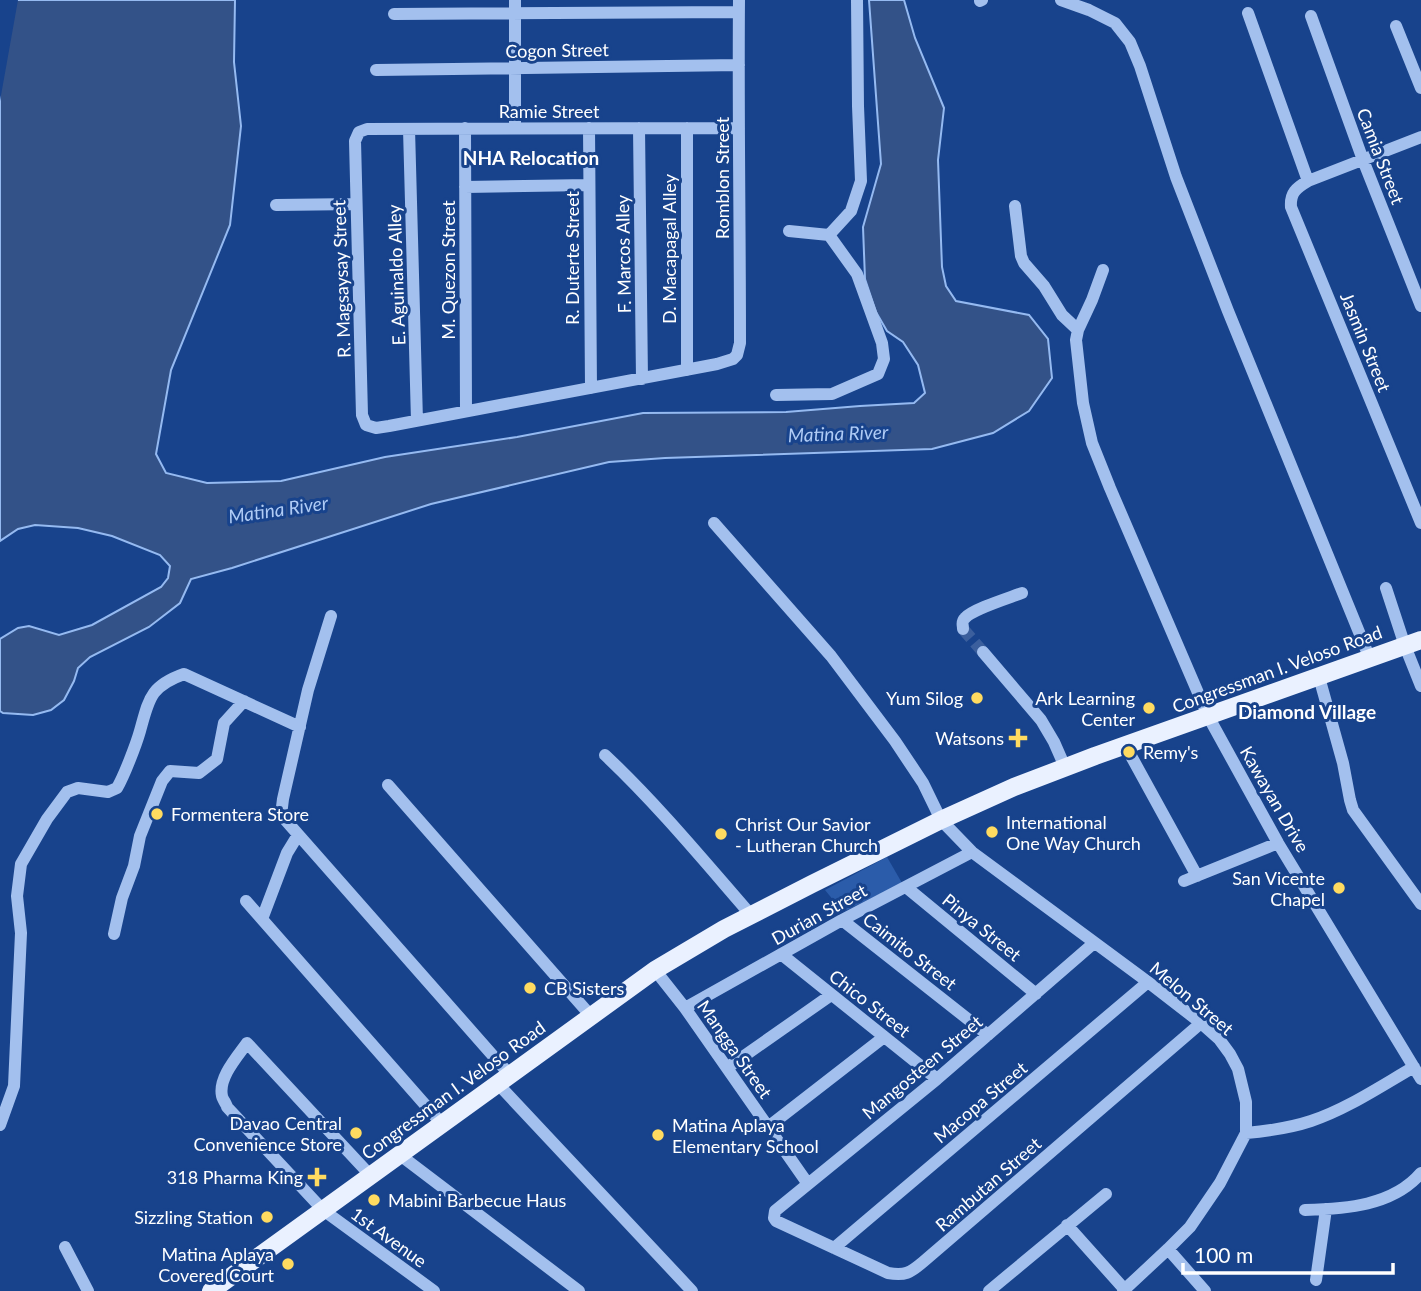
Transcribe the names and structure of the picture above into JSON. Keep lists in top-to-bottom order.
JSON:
{
  "streets": {
    "main road": ["Congressman I. Veloso Road"],
    "street": [
      "Cogon Street",
      "Ramie Street",
      "Camia Street",
      "Romblon Street",
      "D. Macapagal Alley",
      "F. Marcos Alley",
      "R. Duterte Street",
      "M. Quezon Street",
      "E. Aguinaldo Alley",
      "R. Magsaysay Street",
      "Jasmin Street",
      "Kawayan Drive",
      "Durian Street",
      "Pinya Street",
      "Caimito Street",
      "Melon Street",
      "Chico Street",
      "Mangga Street",
      "Mangosteen Street",
      "Macopa Street",
      "Rambutan Street",
      "1st Avenue"
    ]
  },
  "crossings": [
    ["Cogon Street", "Romblon Street"],
    ["Ramie Street", "Romblon Street"],
    ["Ramie Street", "D. Macapagal Alley"],
    ["Ramie Street", "F. Marcos Alley"],
    ["Ramie Street", "R. Duterte Street"],
    ["Ramie Street", "M. Quezon Street"],
    ["Ramie Street", "E. Aguinaldo Alley"],
    ["Ramie Street", "R. Magsaysay Street"],
    ["Romblon Street", "D. Macapagal Alley"],
    ["E. Aguinaldo Alley", "R. Magsaysay Street"],
    ["Congressman I. Veloso Road", "Kawayan Drive"],
    ["Congressman I. Veloso Road", "Melon Street"],
    ["Congressman I. Veloso Road", "Mangga Street"],
    ["Congressman I. Veloso Road", "1st Avenue"],
    ["Durian Street", "Pinya Street"],
    ["Durian Street", "Caimito Street"],
    ["Durian Street", "Melon Street"],
    ["Durian Street", "Chico Street"],
    ["Durian Street", "Mangga Street"],
    ["Pinya Street", "Mangosteen Street"],
    ["Caimito Street", "Mangosteen Street"],
    ["Melon Street", "Mangosteen Street"],
    ["Melon Street", "Macopa Street"],
    ["Melon Street", "Rambutan Street"],
    ["Chico Street", "Mangosteen Street"],
    ["Mangga Street", "Mangosteen Street"],
    ["Mangosteen Street", "Rambutan Street"],
    ["Macopa Street", "Rambutan Street"]
  ],
  "districts": ["NHA Relocation", "Diamond Village"],
  "water": ["Matina River"],
  "places": {
    "other": [
      "Yum Silog",
      "Ark Learning Center",
      "Remy's",
      "Formentera Store",
      "International One Way Church",
      "Christ Our Savior - Lutheran Church",
      "San Vicente Chapel",
      "CB Sisters",
      "Davao Central Convenience Store",
      "Matina Aplaya Elementary School",
      "Mabini Barbecue Haus",
      "Sizzling Station",
      "Matina Aplaya Covered Court"
    ],
    "health": ["Watsons", "318 Pharma King"]
  },
  "scale_bar": "100 m"
}
